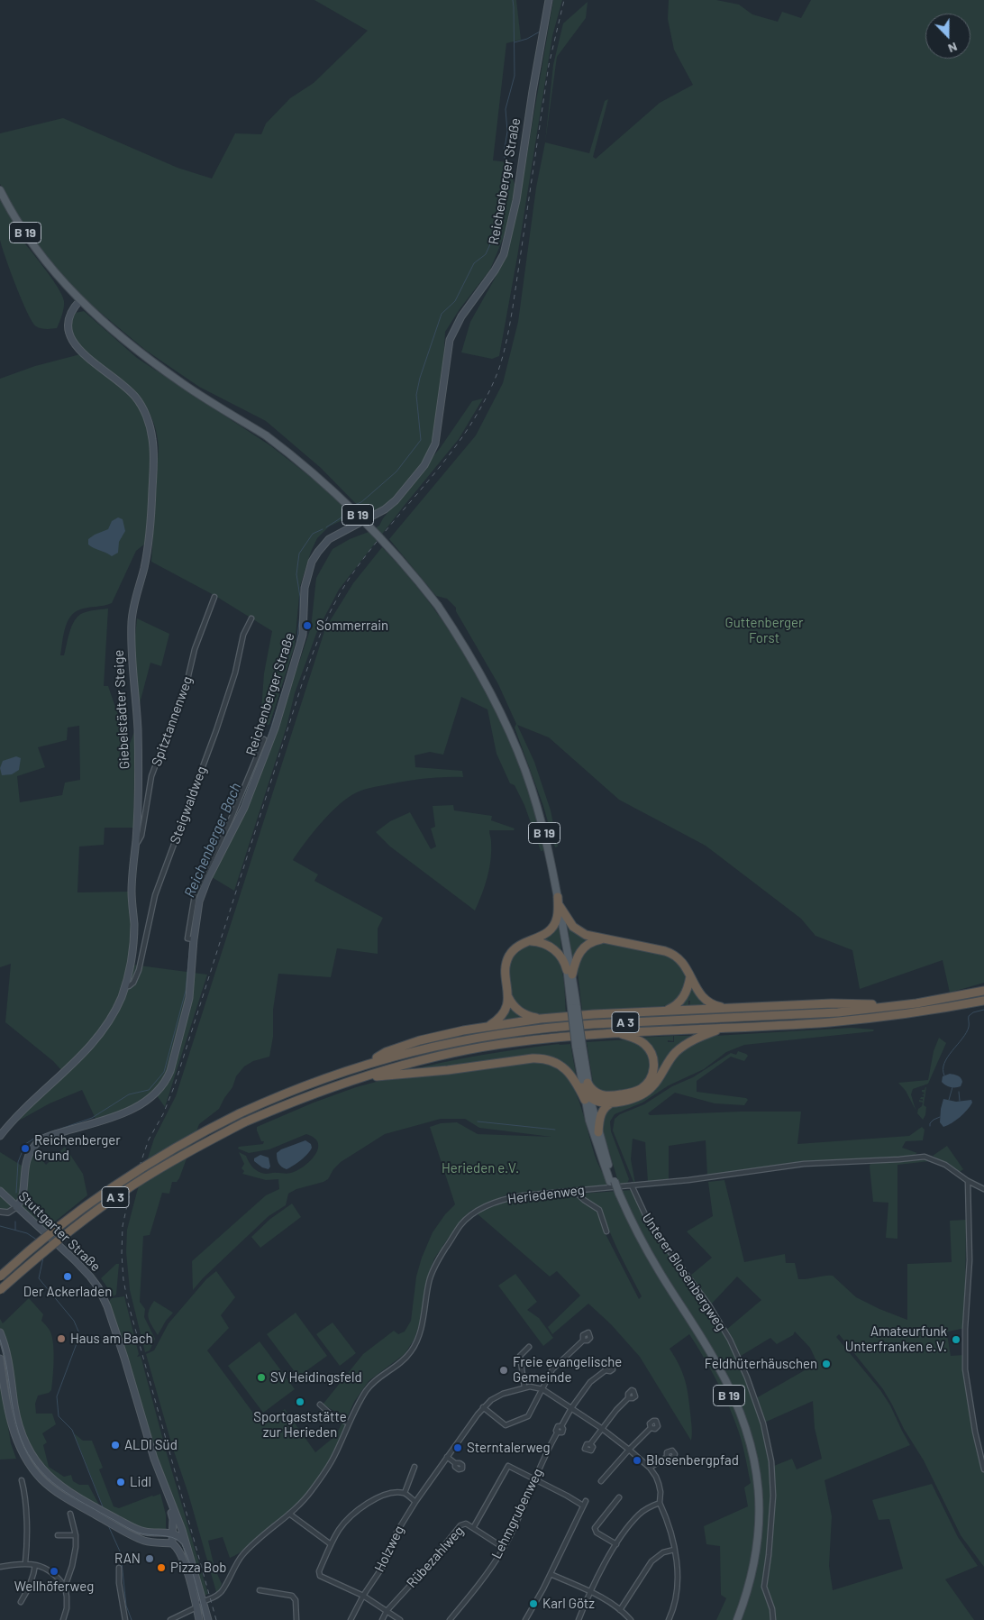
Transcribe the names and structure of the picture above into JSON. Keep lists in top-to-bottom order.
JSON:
{
  "streets": {
    "highway": ["B 19", "A 3"],
    "main road": ["Reichenberger Straße", "Giebelstädter Steige", "Stuttgarter Straße"],
    "street": [
      "Spitztannenweg",
      "Steigwaldweg",
      "Heriedenweg",
      "Unterer Blosenbergweg",
      "Lehmgrubenweg",
      "Holzweg",
      "Rübezahlweg"
    ]
  },
  "crossings": [
    ["Reichenberger Straße", "Stuttgarter Straße"],
    ["B 19", "Giebelstädter Steige"],
    ["B 19", "A 3"],
    ["Giebelstädter Steige", "Spitztannenweg"],
    ["Giebelstädter Steige", "Steigwaldweg"],
    ["Heriedenweg", "Stuttgarter Straße"],
    ["Heriedenweg", "Unterer Blosenbergweg"],
    ["Lehmgrubenweg", "Rübezahlweg"]
  ],
  "water": ["Reichenberger Bach"],
  "parks": ["Guttenberger Forst", "Herieden e.V."],
  "places": [
    "Sommerrain",
    "Reichenberger Grund",
    "Der Ackerladen",
    "Haus am Bach",
    "Amateurfunk Unterfranken e.V.",
    "Feldhüterhäuschen",
    "Freie evangelische Gemeinde",
    "SV Heidingsfeld",
    "Sportgaststätte zur Herieden",
    "ALDI Süd",
    "Sterntalerweg",
    "Blosenbergpfad",
    "Lidl",
    "RAN",
    "Pizza Bob",
    "Wellhöferweg",
    "Karl Götz"
  ],
  "north": "bottom"
}
